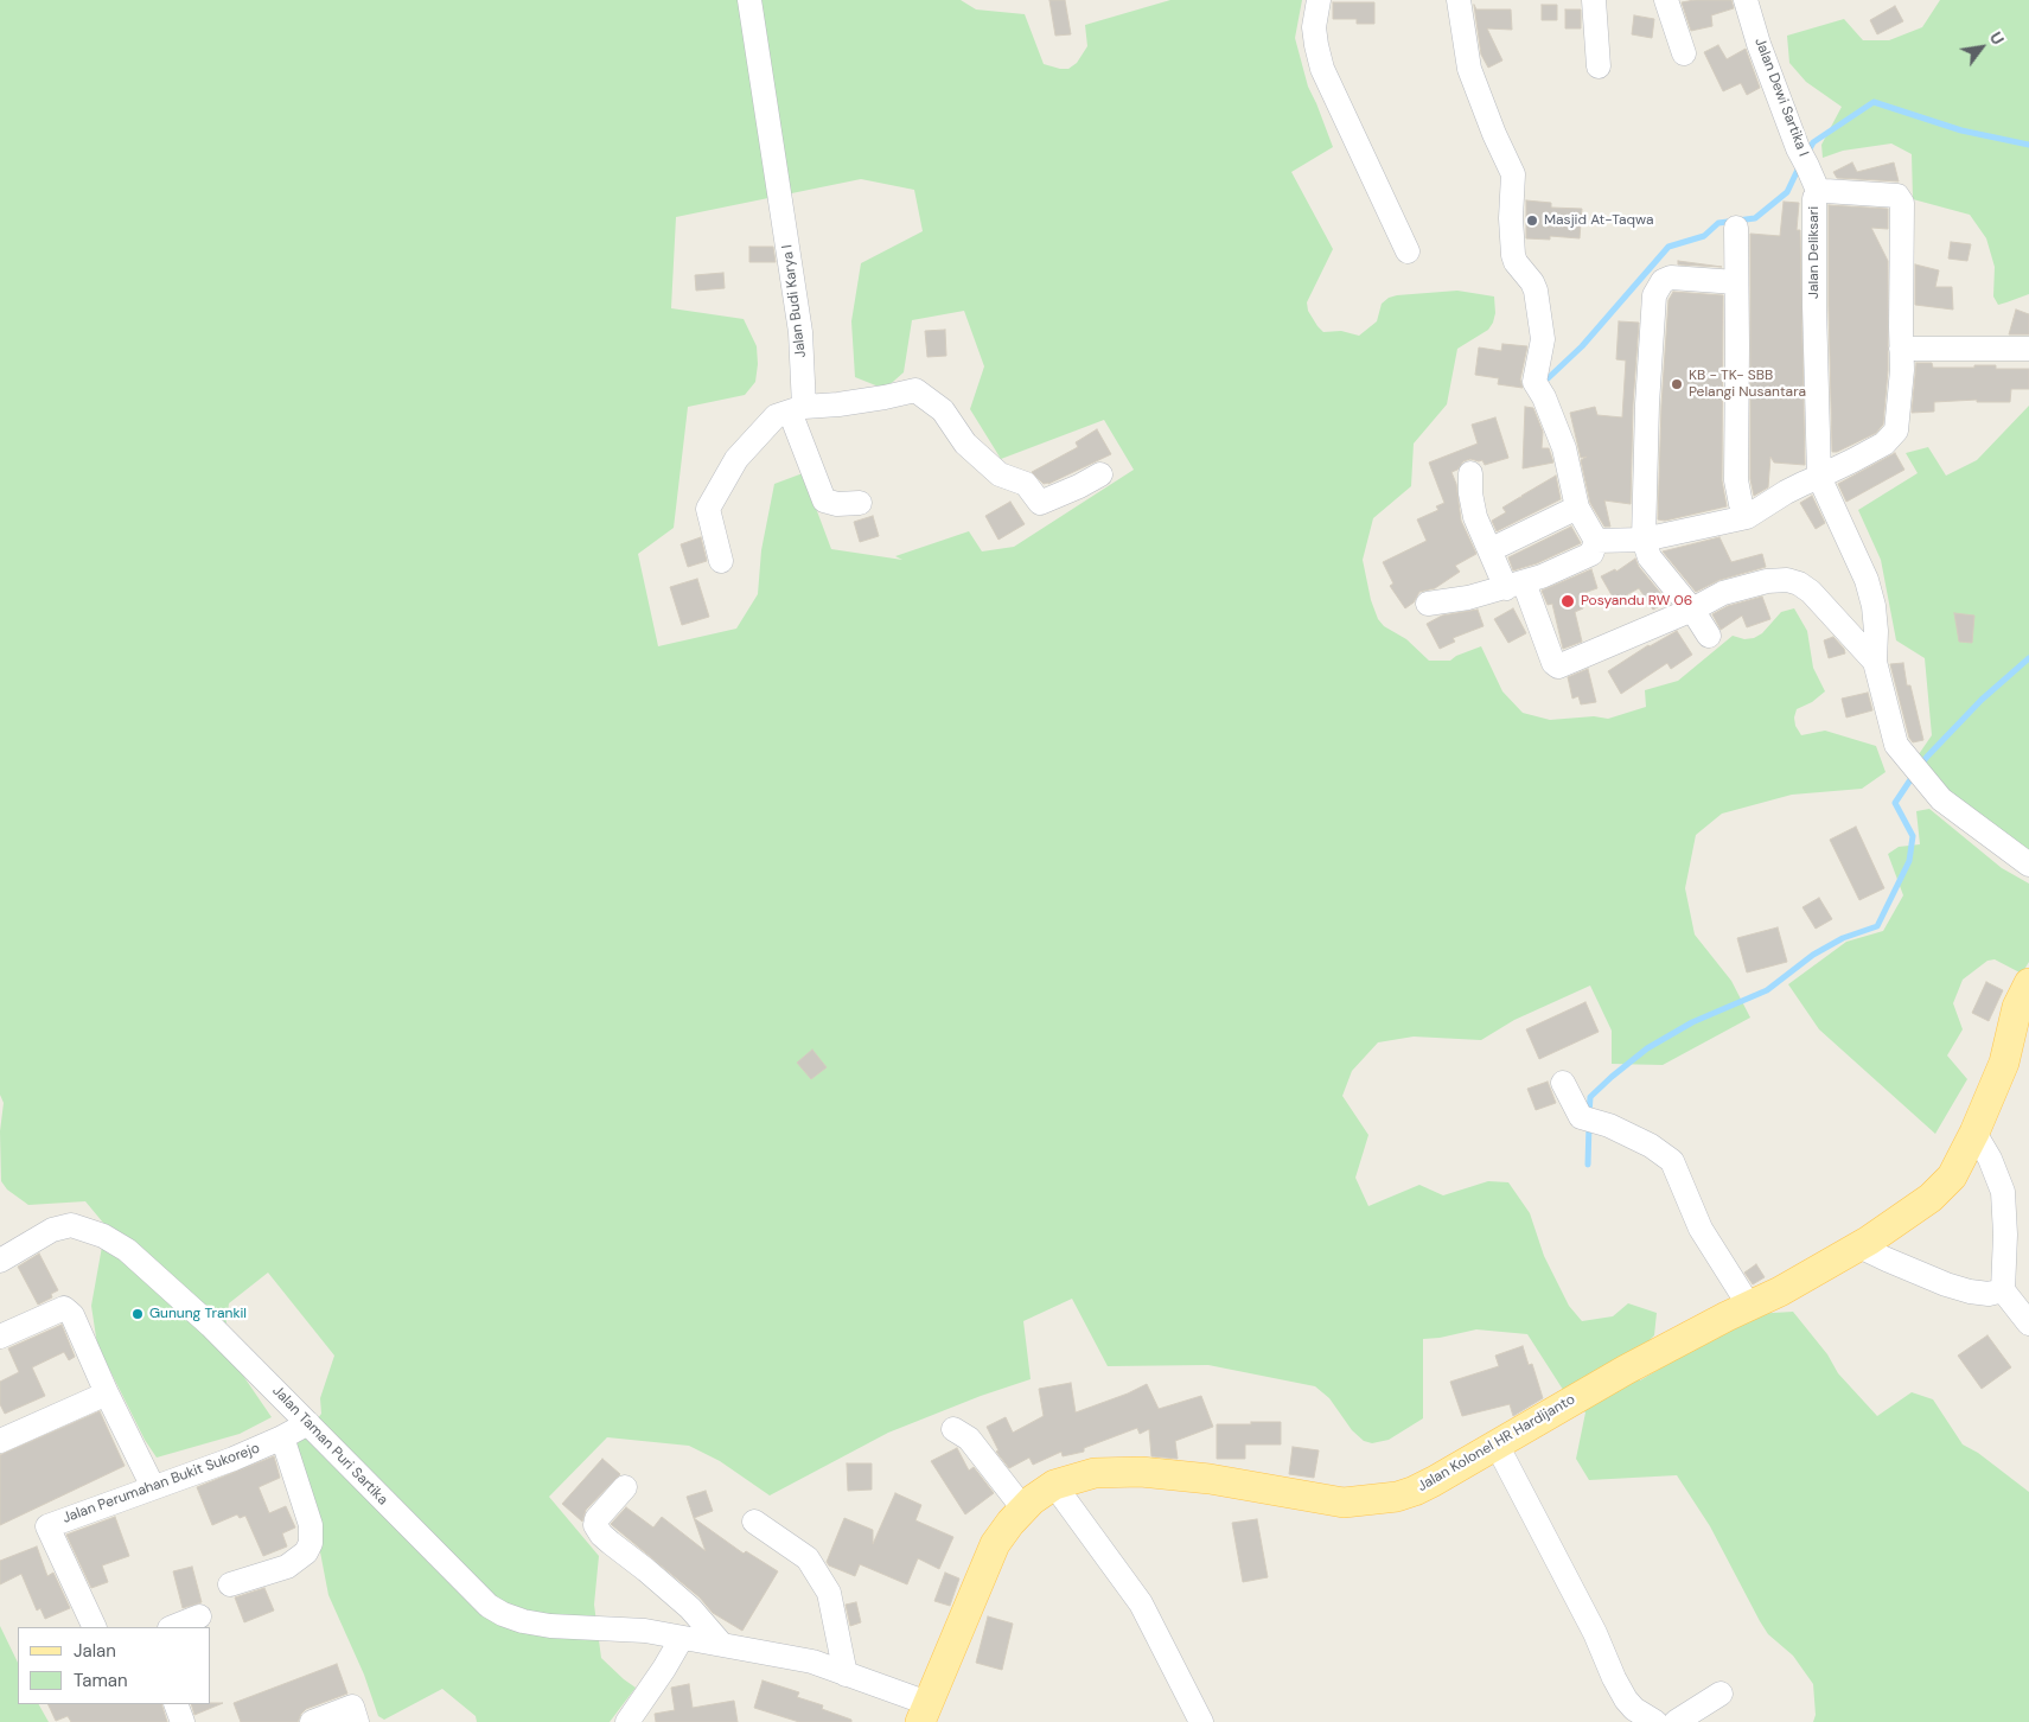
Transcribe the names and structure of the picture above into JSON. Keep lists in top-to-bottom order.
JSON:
{
  "streets": {
    "main road": ["Jalan Kolonel HR Hardijanto"],
    "street": [
      "Jalan Dewi Sartika I",
      "Jalan Deliksari",
      "Jalan Budi Karya I",
      "Jalan Taman Puri Sartika",
      "Jalan Perumahan Bukit Sukorejo"
    ]
  },
  "crossings": [
    ["Jalan Dewi Sartika I", "Jalan Deliksari"],
    ["Jalan Kolonel HR Hardijanto", "Jalan Taman Puri Sartika"],
    ["Jalan Taman Puri Sartika", "Jalan Perumahan Bukit Sukorejo"]
  ],
  "places": [
    "Masjid At-Taqwa",
    "KB - TK- SBB Pelangi Nusantara",
    "Posyandu RW 06",
    "Gunung Trankil"
  ],
  "legend": ["Jalan", "Taman"],
  "north": "top right"
}
